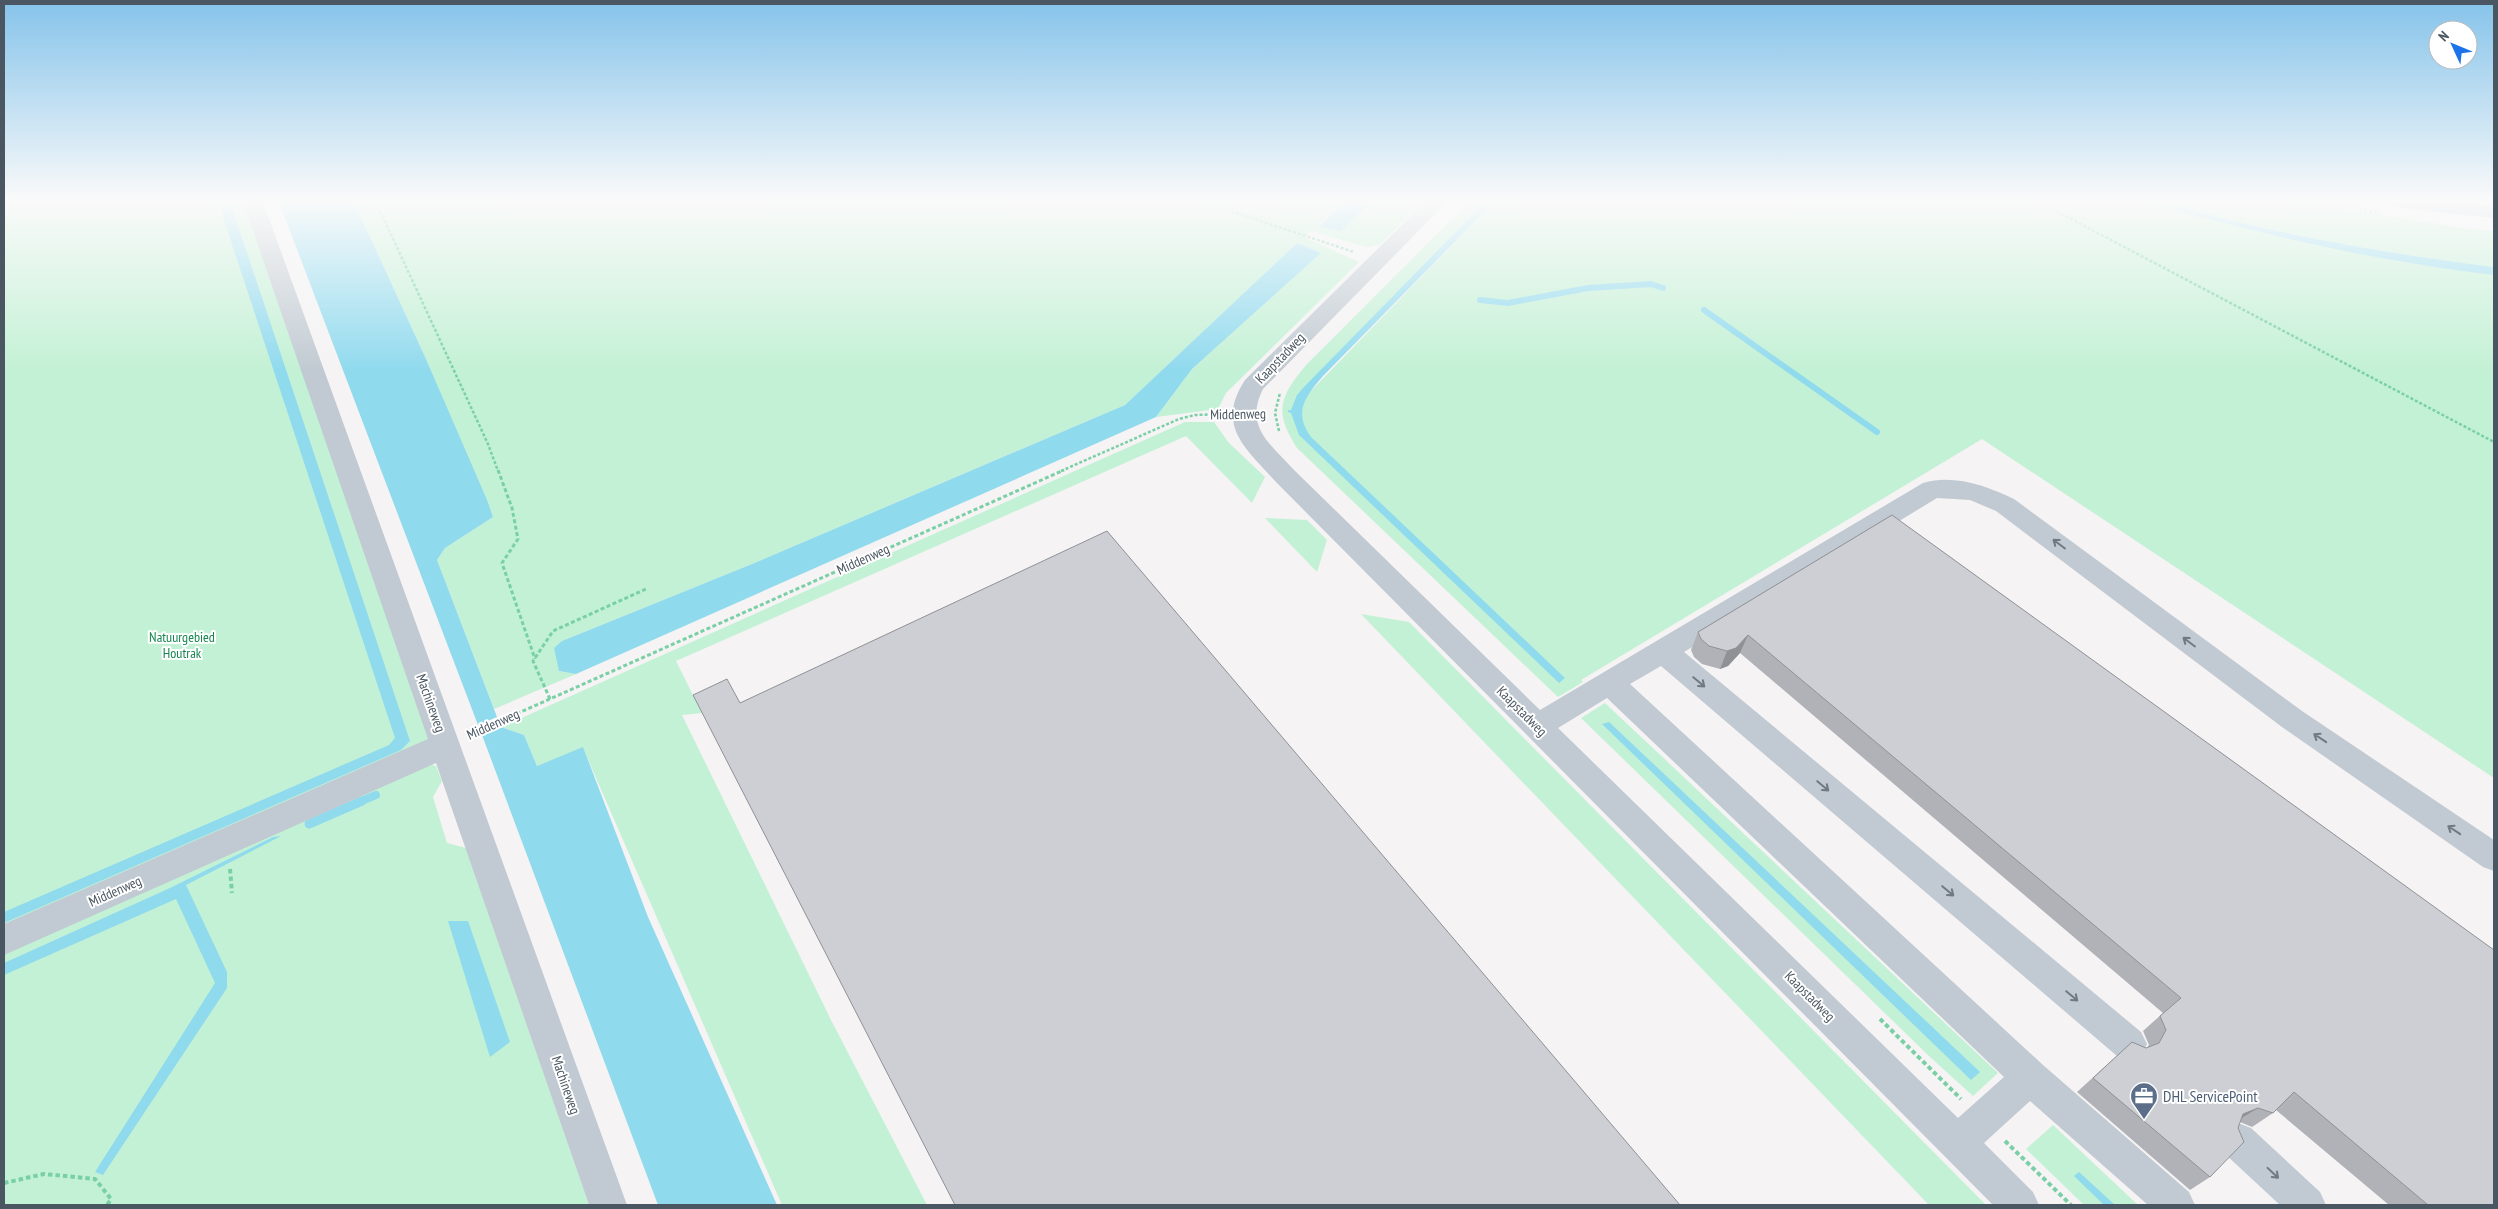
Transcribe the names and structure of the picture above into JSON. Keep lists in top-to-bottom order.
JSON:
{
  "streets": {
    "street": ["Kaapstadweg", "Middenweg", "Machineweg"]
  },
  "crossings": [
    ["Kaapstadweg", "Middenweg"],
    ["Middenweg", "Machineweg"]
  ],
  "parks": ["Natuurgebied Houtrak"],
  "places": {
    "office": ["DHL ServicePoint"]
  },
  "north": "top left"
}
